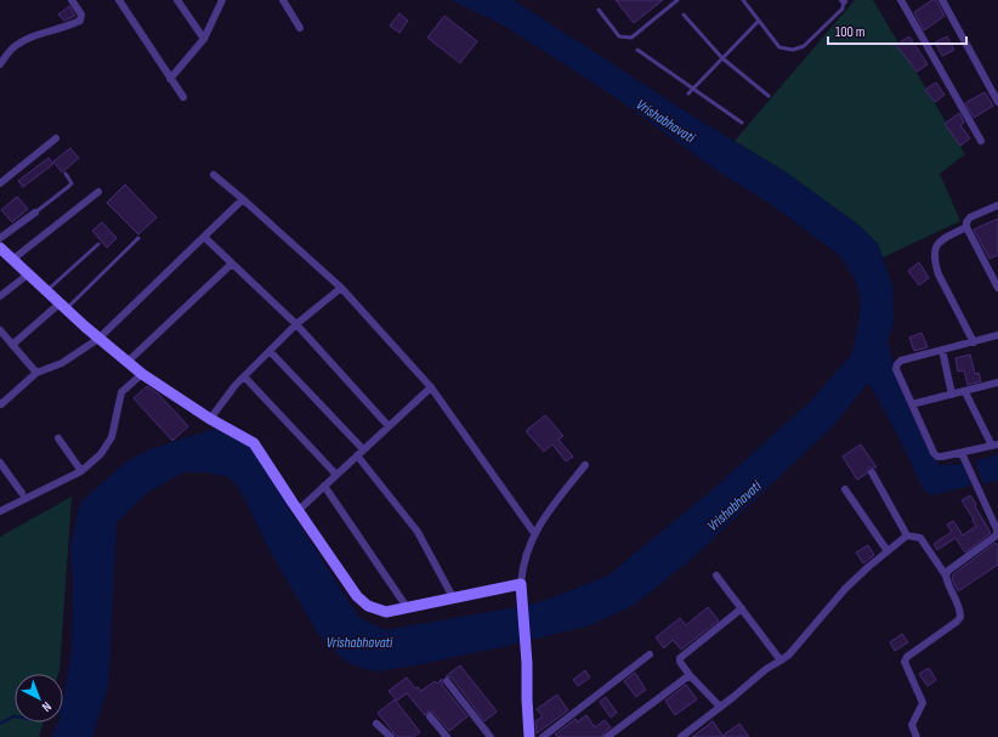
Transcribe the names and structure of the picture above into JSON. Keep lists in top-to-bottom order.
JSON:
{
  "water": ["Vrishabhavati"],
  "scale_bar": "100 m",
  "north": "bottom right"
}
